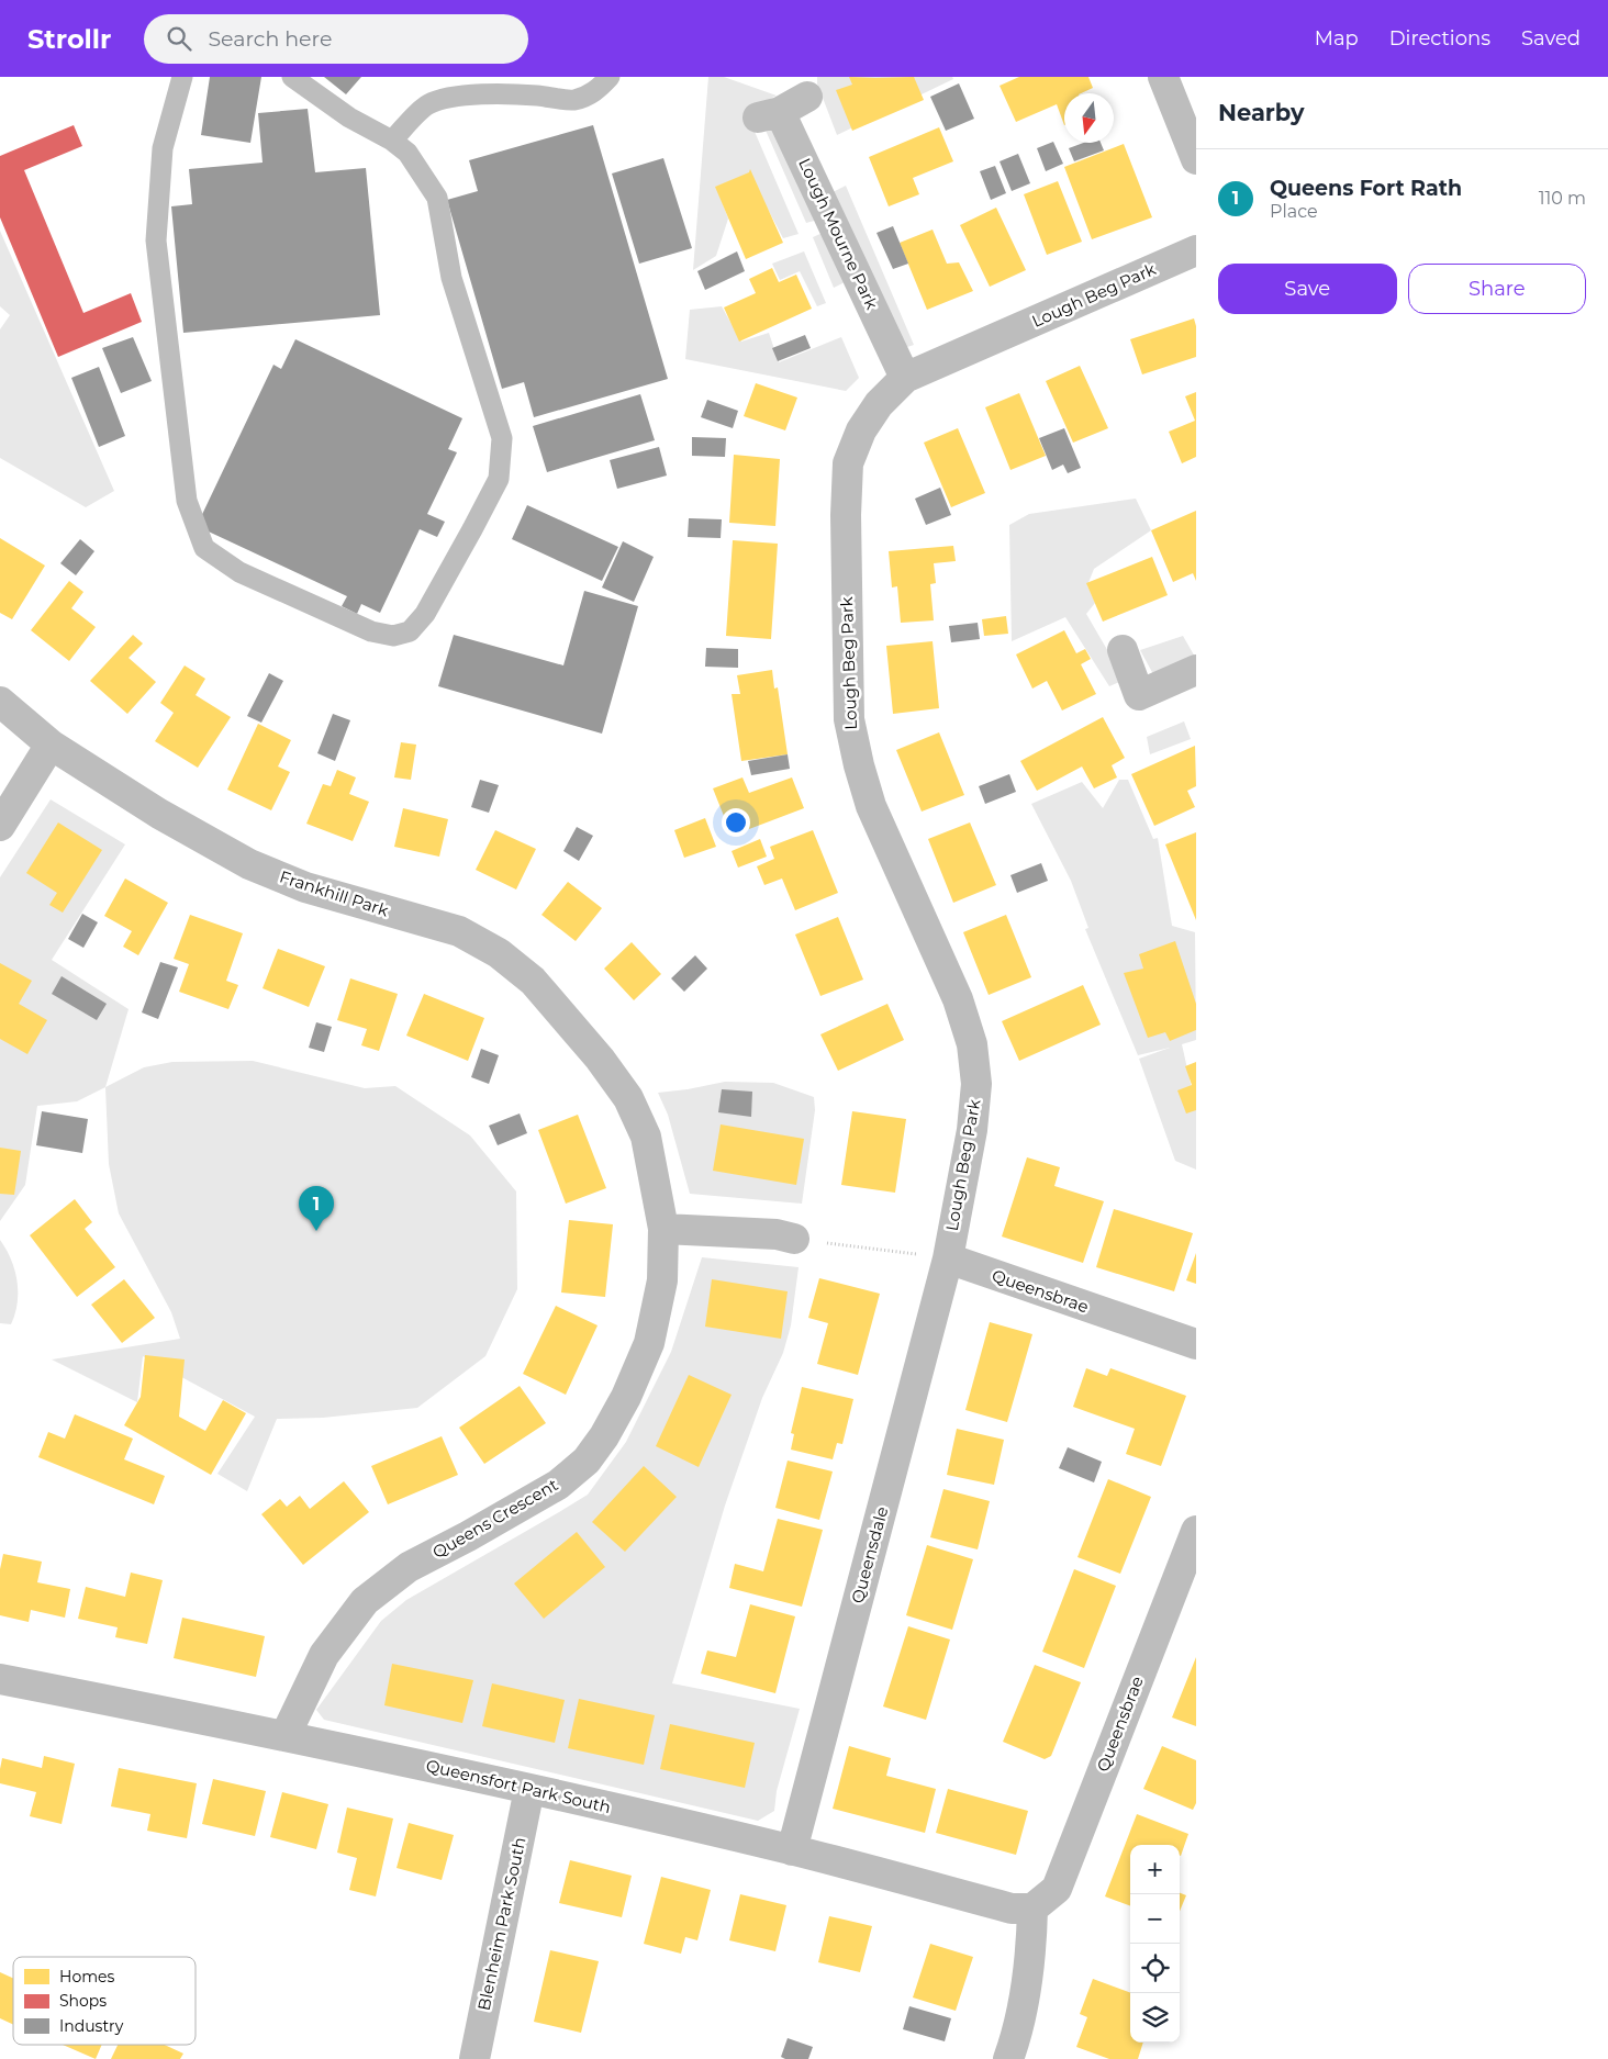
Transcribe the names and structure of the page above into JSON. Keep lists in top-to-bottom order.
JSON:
{
  "streets": {
    "street": [
      "Lough Mourne Park",
      "Lough Beg Park",
      "Frankhill Park",
      "Queensbrae",
      "Queens Crescent",
      "Queensdale",
      "Queensfort Park South",
      "Blenheim Park South"
    ]
  },
  "crossings": [
    ["Lough Mourne Park", "Lough Beg Park"],
    ["Lough Beg Park", "Queensbrae"],
    ["Lough Beg Park", "Queensdale"],
    ["Frankhill Park", "Queens Crescent"],
    ["Queensbrae", "Queensdale"],
    ["Queensbrae", "Queensfort Park South"],
    ["Queens Crescent", "Queensfort Park South"],
    ["Queensdale", "Queensfort Park South"],
    ["Queensfort Park South", "Blenheim Park South"]
  ],
  "legend": ["Homes", "Shops", "Industry"],
  "north": "bottom",
  "page": {
    "header": "Strollr",
    "search": "Search here",
    "nav": ["Map", "Directions", "Saved"],
    "heading": "Nearby",
    "list": [
      {
        "mark": "1",
        "name": "Queens Fort Rath",
        "note": "Place",
        "value": "110 m"
      }
    ],
    "buttons": ["Save", "Share"],
    "pins": "1",
    "map_buttons": ["+", "−"]
  }
}
